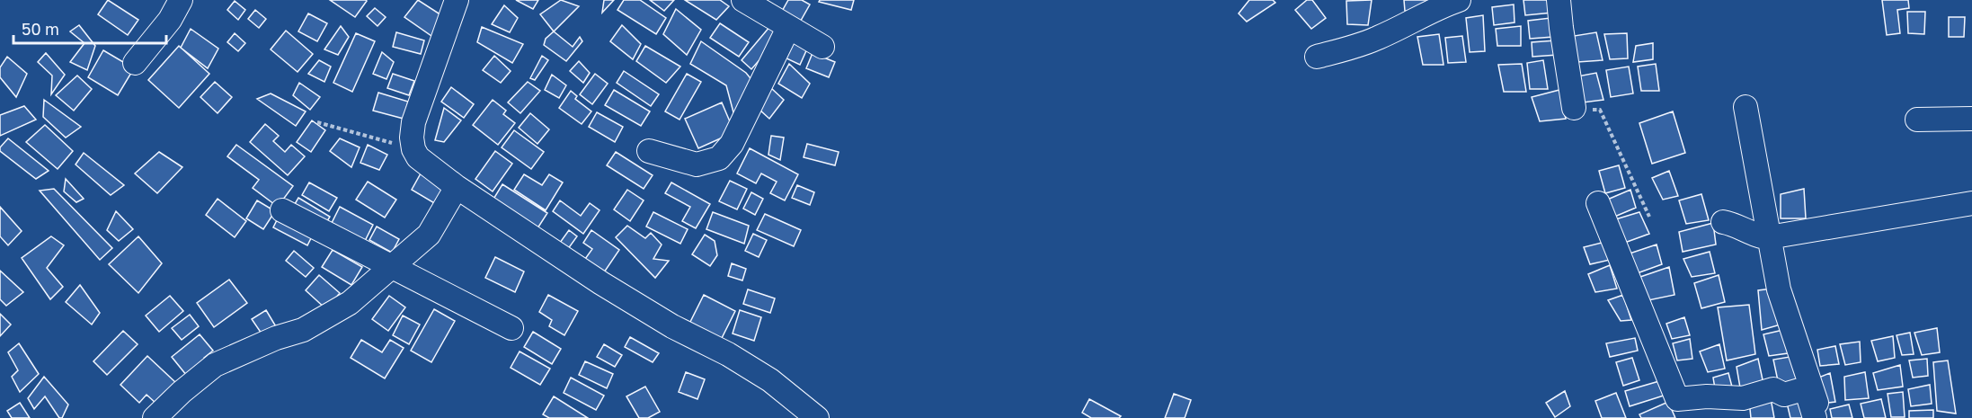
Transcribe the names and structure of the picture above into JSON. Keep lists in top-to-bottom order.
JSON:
{
  "scale_bar": "50 m"
}
